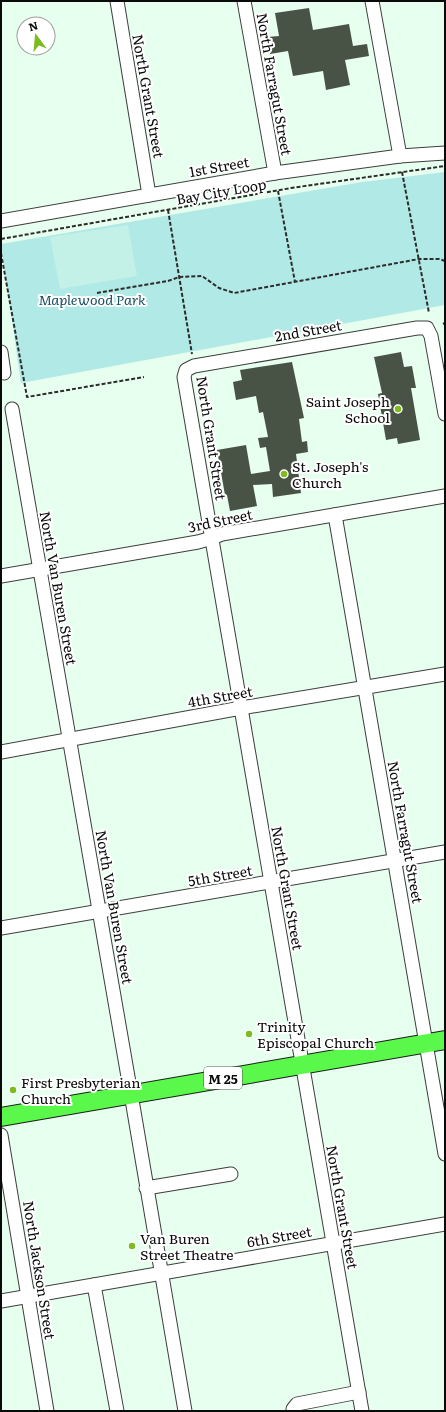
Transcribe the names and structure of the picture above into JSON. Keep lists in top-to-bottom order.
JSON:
{
  "streets": {
    "highway": ["M 25"],
    "street": [
      "North Farragut Street",
      "North Grant Street",
      "1st Street",
      "2nd Street",
      "3rd Street",
      "North Van Buren Street",
      "4th Street",
      "5th Street",
      "6th Street",
      "North Jackson Street"
    ],
    "path": ["Bay City Loop"]
  },
  "crossings": [
    ["North Farragut Street", "1st Street"],
    ["North Farragut Street", "3rd Street"],
    ["North Farragut Street", "4th Street"],
    ["North Farragut Street", "5th Street"],
    ["North Farragut Street", "M 25"],
    ["North Grant Street", "1st Street"],
    ["North Grant Street", "2nd Street"],
    ["North Grant Street", "3rd Street"],
    ["North Grant Street", "4th Street"],
    ["North Grant Street", "5th Street"],
    ["North Grant Street", "M 25"],
    ["North Grant Street", "6th Street"],
    ["3rd Street", "North Van Buren Street"],
    ["North Van Buren Street", "4th Street"],
    ["North Van Buren Street", "5th Street"],
    ["North Van Buren Street", "M 25"],
    ["North Van Buren Street", "6th Street"],
    ["6th Street", "North Jackson Street"]
  ],
  "parks": ["Maplewood Park"],
  "places": [
    "Saint Joseph School",
    "St. Joseph's Church",
    "Trinity Episcopal Church",
    "First Presbyterian Church",
    "Van Buren Street Theatre"
  ],
  "north": "top"
}
